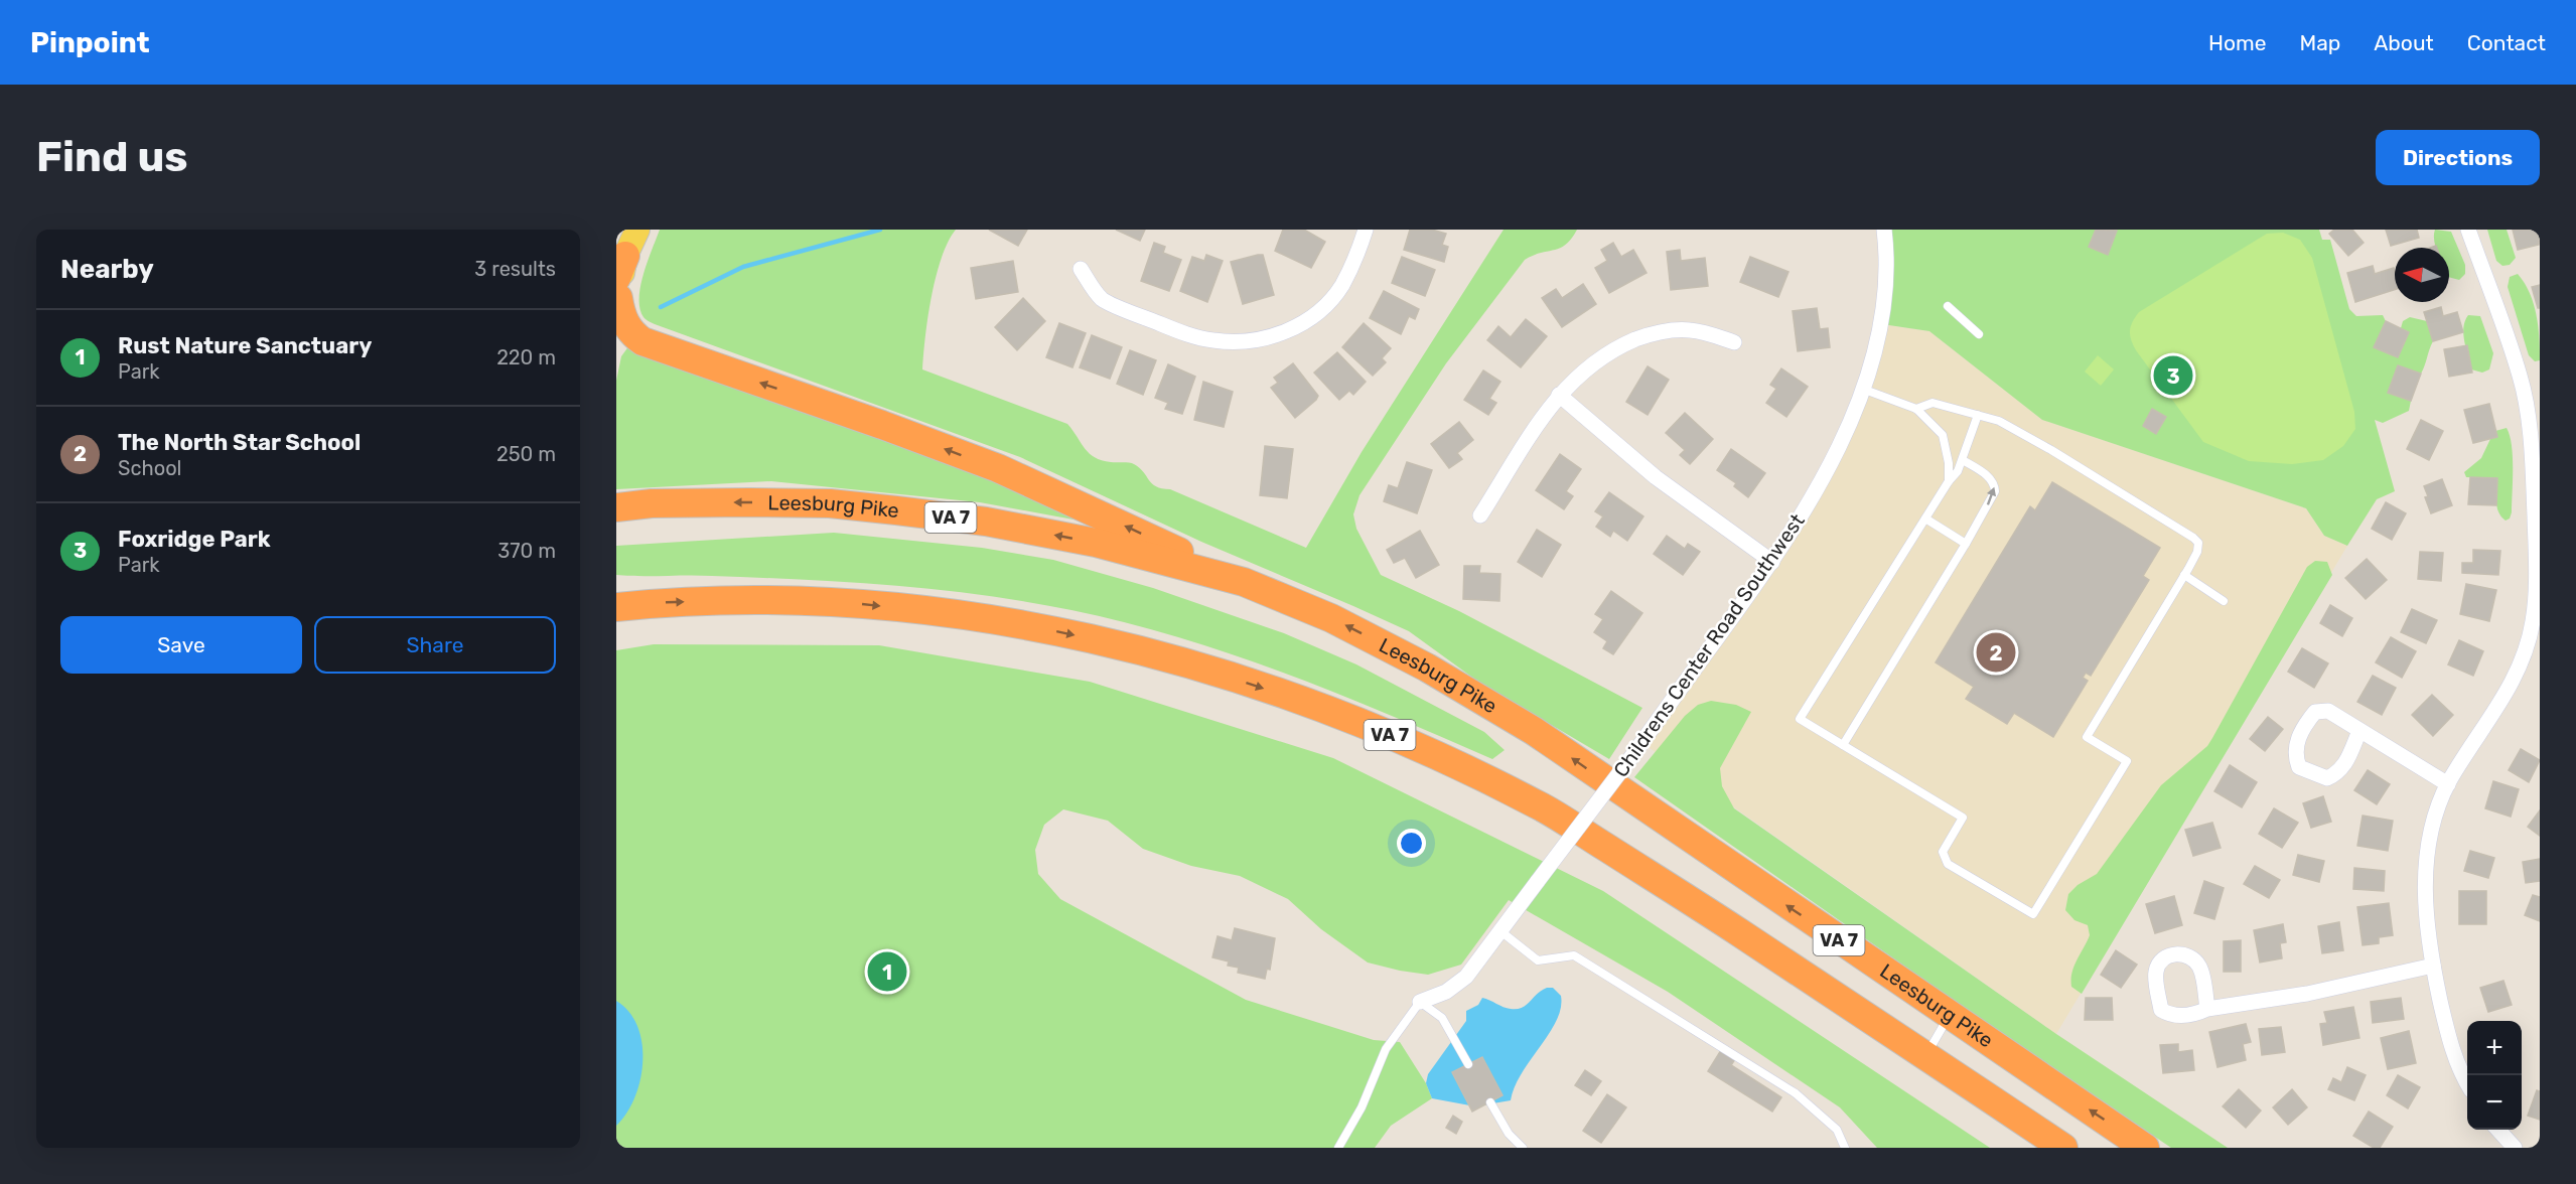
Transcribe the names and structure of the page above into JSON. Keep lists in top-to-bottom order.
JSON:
{
  "streets": {
    "highway": ["Leesburg Pike", "VA 7"],
    "street": ["Childrens Center Road Southwest"]
  },
  "north": "left",
  "page": {
    "header": "Pinpoint",
    "nav": [
      "Home",
      "Map",
      "About",
      "Contact"
    ],
    "buttons": [
      "Directions",
      ["Save", "Share"]
    ],
    "title": "Find us",
    "heading": ["Nearby", "3 results"],
    "list": [
      {
        "mark": "1",
        "name": "Rust Nature Sanctuary",
        "note": "Park",
        "value": "220 m"
      },
      {
        "mark": "2",
        "name": "The North Star School",
        "note": "School",
        "value": "250 m"
      },
      {
        "mark": "3",
        "name": "Foxridge Park",
        "note": "Park",
        "value": "370 m"
      }
    ],
    "pins": ["3", "2", "1"],
    "map_buttons": ["+", "−"]
  }
}
